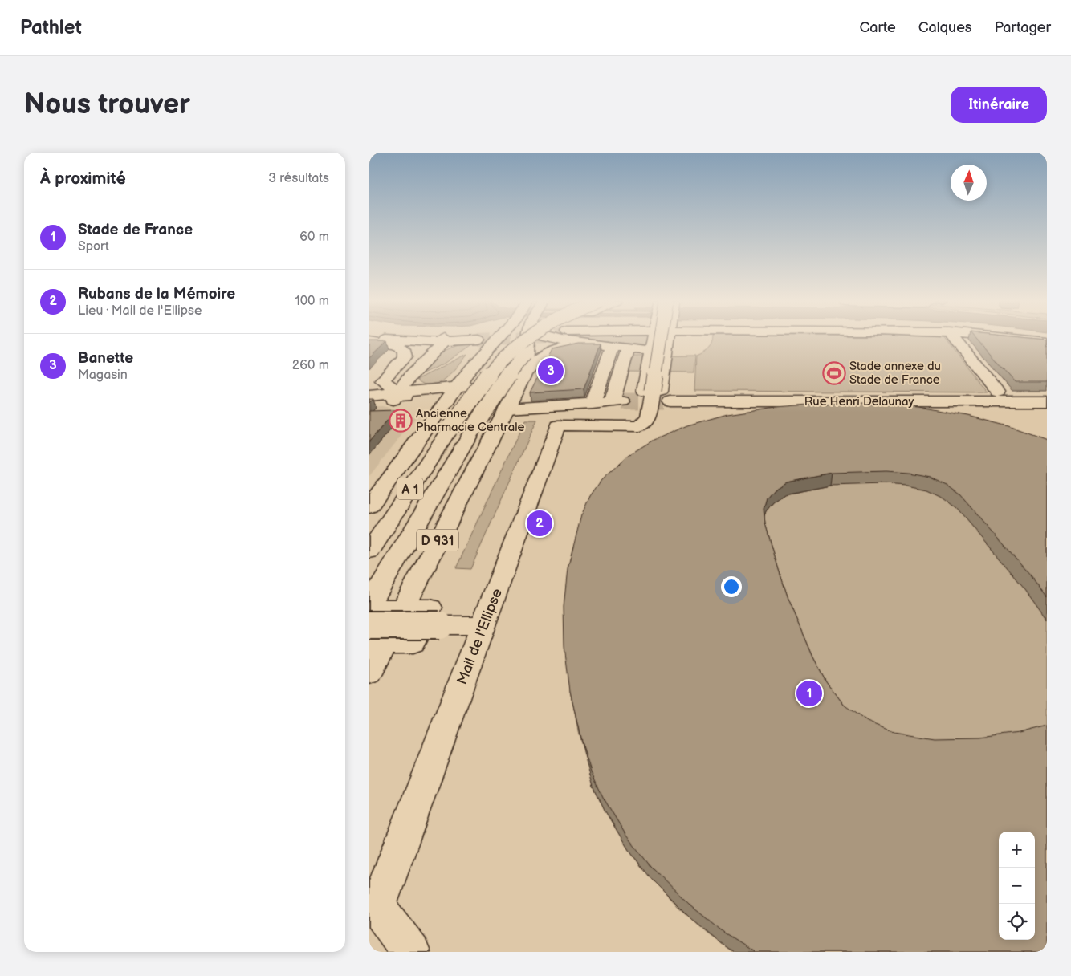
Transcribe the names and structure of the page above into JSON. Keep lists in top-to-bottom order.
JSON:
{
  "streets": {
    "main road": [
      "Rue Henri Delaunay",
      "A 1",
      "D 931",
      "Mail de l'Ellipse"
    ]
  },
  "places": {
    "sports": ["Stade annexe du Stade de France"],
    "building": ["Ancienne Pharmacie Centrale"]
  },
  "north": "top",
  "page": {
    "header": "Pathlet",
    "nav": ["Carte", "Calques", "Partager"],
    "buttons": "Itinéraire",
    "title": "Nous trouver",
    "heading": ["À proximité", "3 résultats"],
    "list": [
      {
        "mark": "1",
        "name": "Stade de France",
        "note": "Sport",
        "value": "60 m"
      },
      {
        "mark": "2",
        "name": "Rubans de la Mémoire",
        "note": "Lieu · Mail de l'Ellipse",
        "value": "100 m"
      },
      {
        "mark": "3",
        "name": "Banette",
        "note": "Magasin",
        "value": "260 m"
      }
    ],
    "pins": ["3", "2", "1"],
    "map_buttons": ["+", "−"]
  }
}
